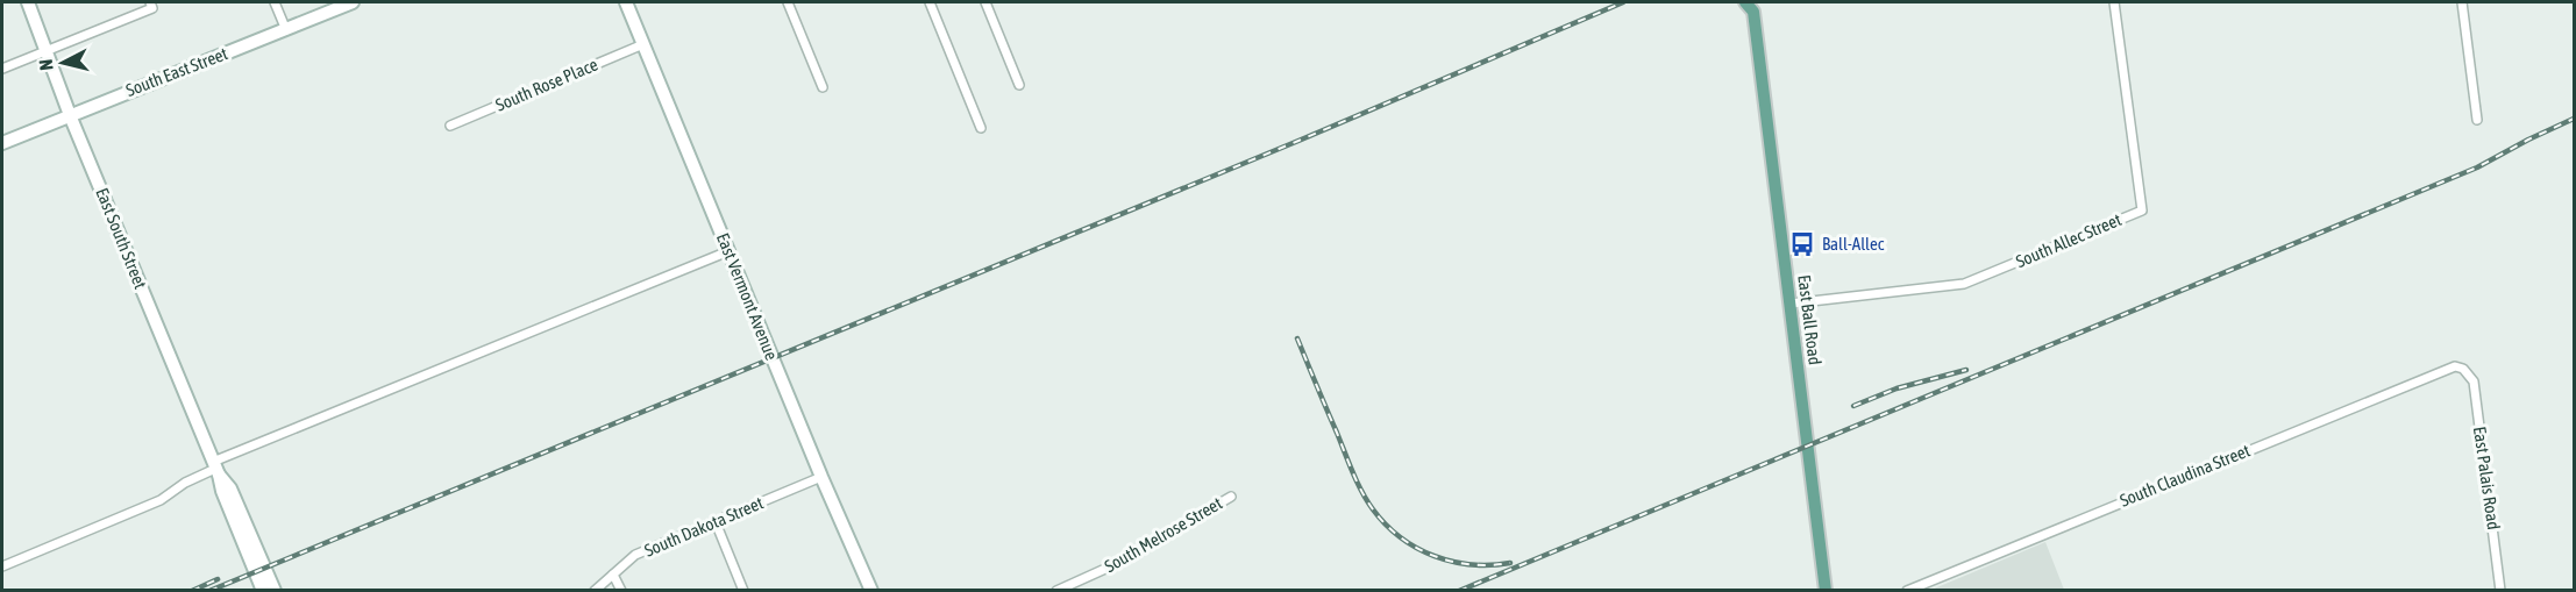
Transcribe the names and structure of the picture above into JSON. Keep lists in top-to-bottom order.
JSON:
{
  "streets": {
    "main road": ["East Ball Road"],
    "street": [
      "South East Street",
      "South Rose Place",
      "East South Street",
      "South Allec Street",
      "East Vermont Avenue",
      "South Claudina Street",
      "East Palais Road",
      "South Dakota Street",
      "South Melrose Street"
    ]
  },
  "crossings": [
    ["South East Street", "East South Street"],
    ["South Rose Place", "East Vermont Avenue"],
    ["South Allec Street", "East Ball Road"],
    ["East Vermont Avenue", "South Dakota Street"],
    ["South Claudina Street", "East Palais Road"]
  ],
  "places": {
    "bus stop": ["Ball-Allec"]
  },
  "north": "left"
}
